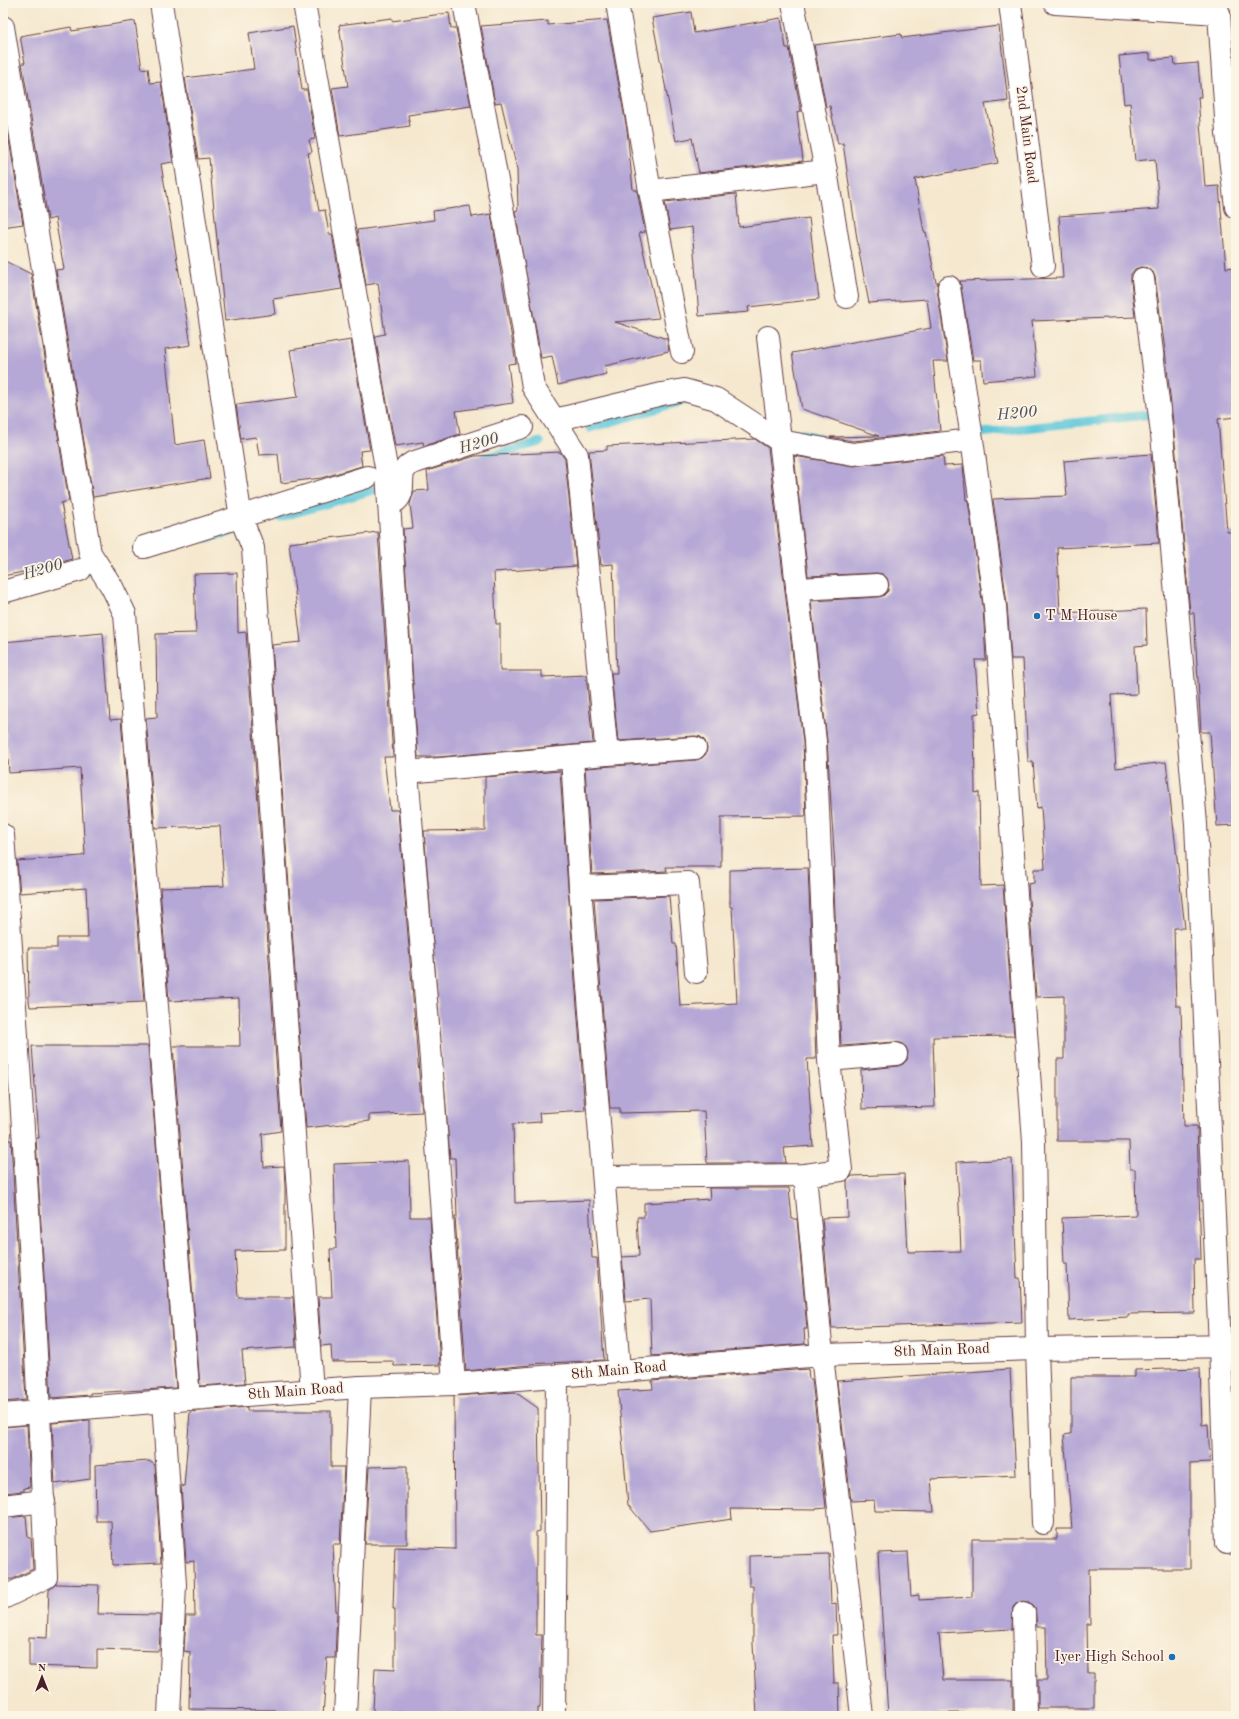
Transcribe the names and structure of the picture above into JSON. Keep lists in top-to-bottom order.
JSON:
{
  "streets": {
    "street": ["2nd Main Road", "8th Main Road"]
  },
  "water": ["H200"],
  "places": ["T M House", "Iyer High School"],
  "north": "top"
}
